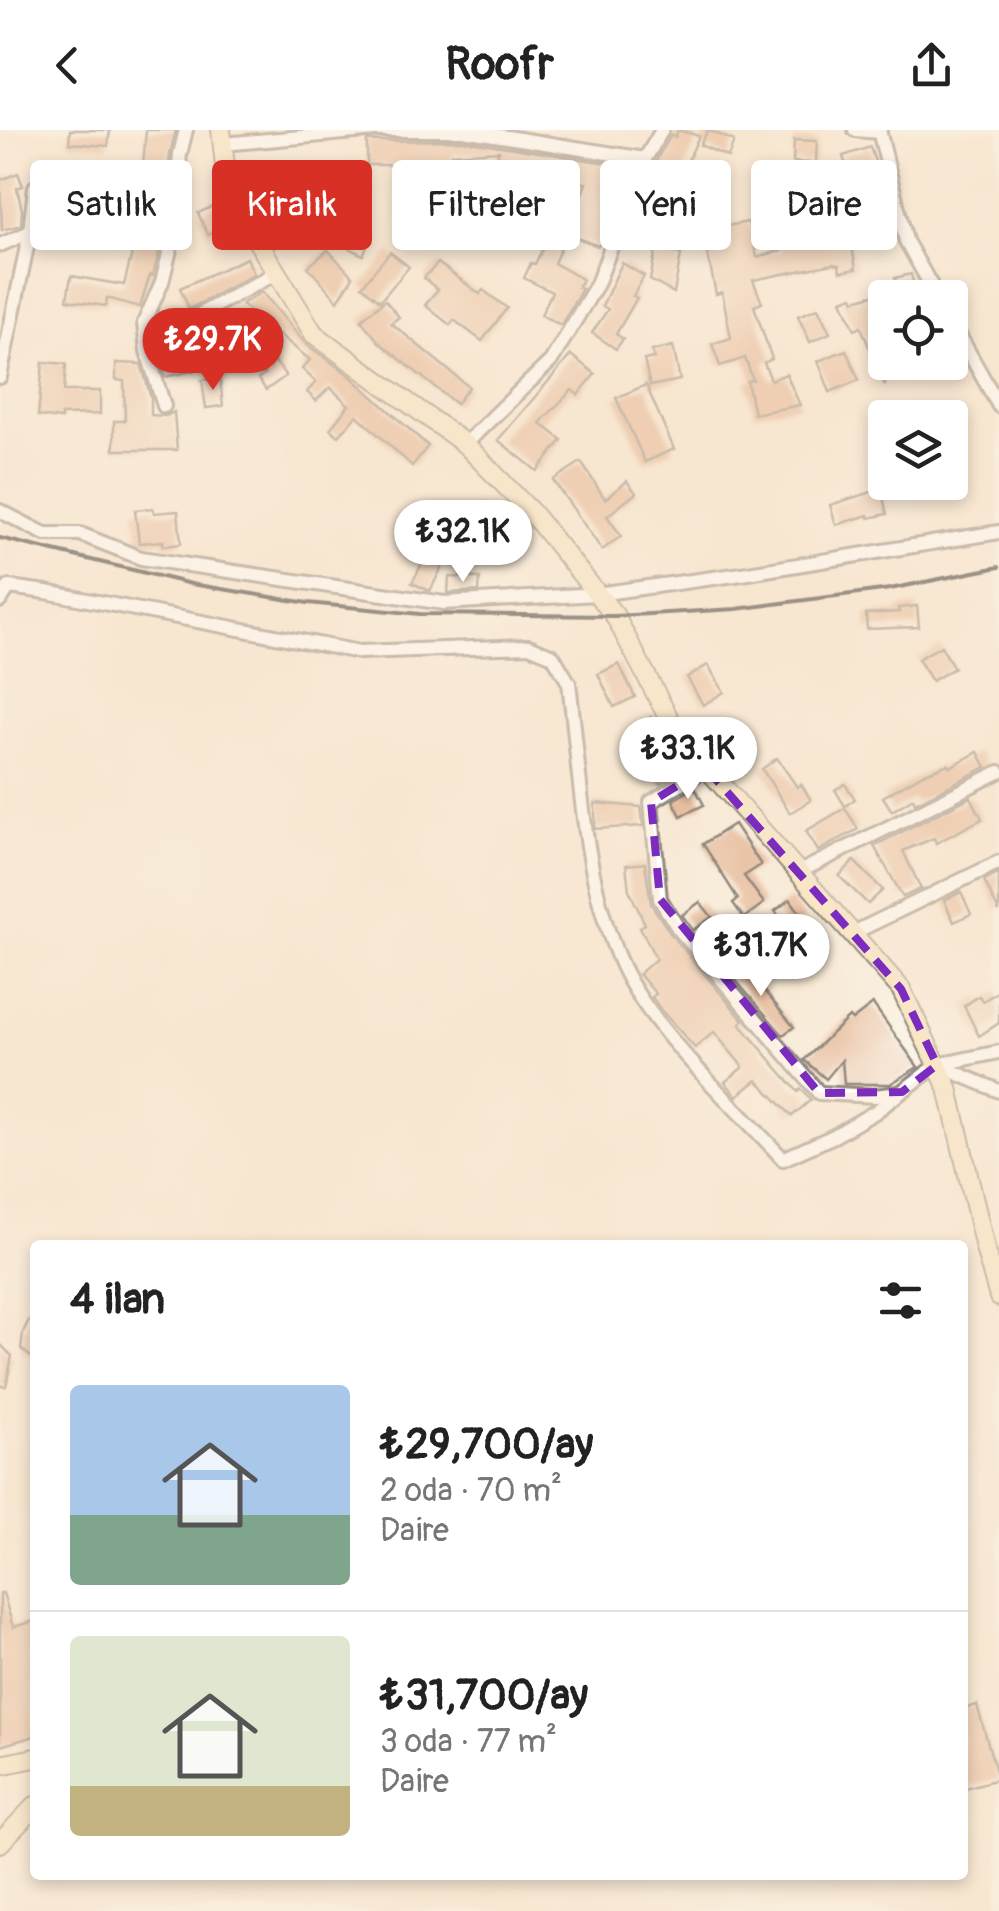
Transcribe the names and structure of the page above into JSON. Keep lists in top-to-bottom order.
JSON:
{
  "page": {
    "header": "Roofr",
    "chip": [
      "Satılık",
      "Kiralık",
      "Filtreler",
      "Yeni",
      "Daire"
    ],
    "price": [
      "₺29.7K",
      "₺32.1K",
      "₺33.1K",
      "₺31.7K"
    ],
    "heading": "4 ilan",
    "list": [
      {
        "name": "₺29,700/ay",
        "note": "2 oda · 70 m² · Daire"
      },
      {
        "name": "₺31,700/ay",
        "note": "3 oda · 77 m² · Daire"
      }
    ]
  }
}
